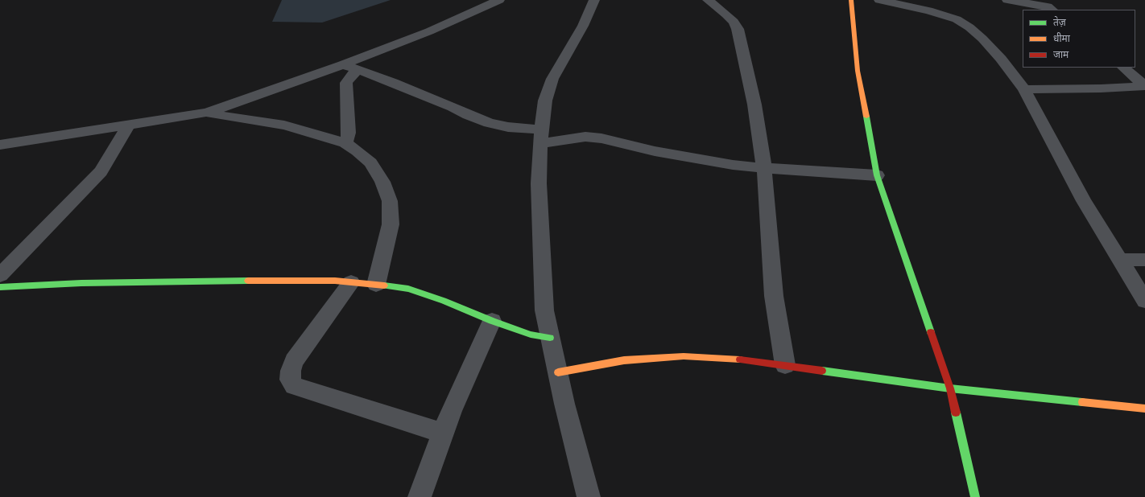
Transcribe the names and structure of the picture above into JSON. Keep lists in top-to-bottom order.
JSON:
{
  "legend": ["तेज़", "धीमा", "जाम"]
}
